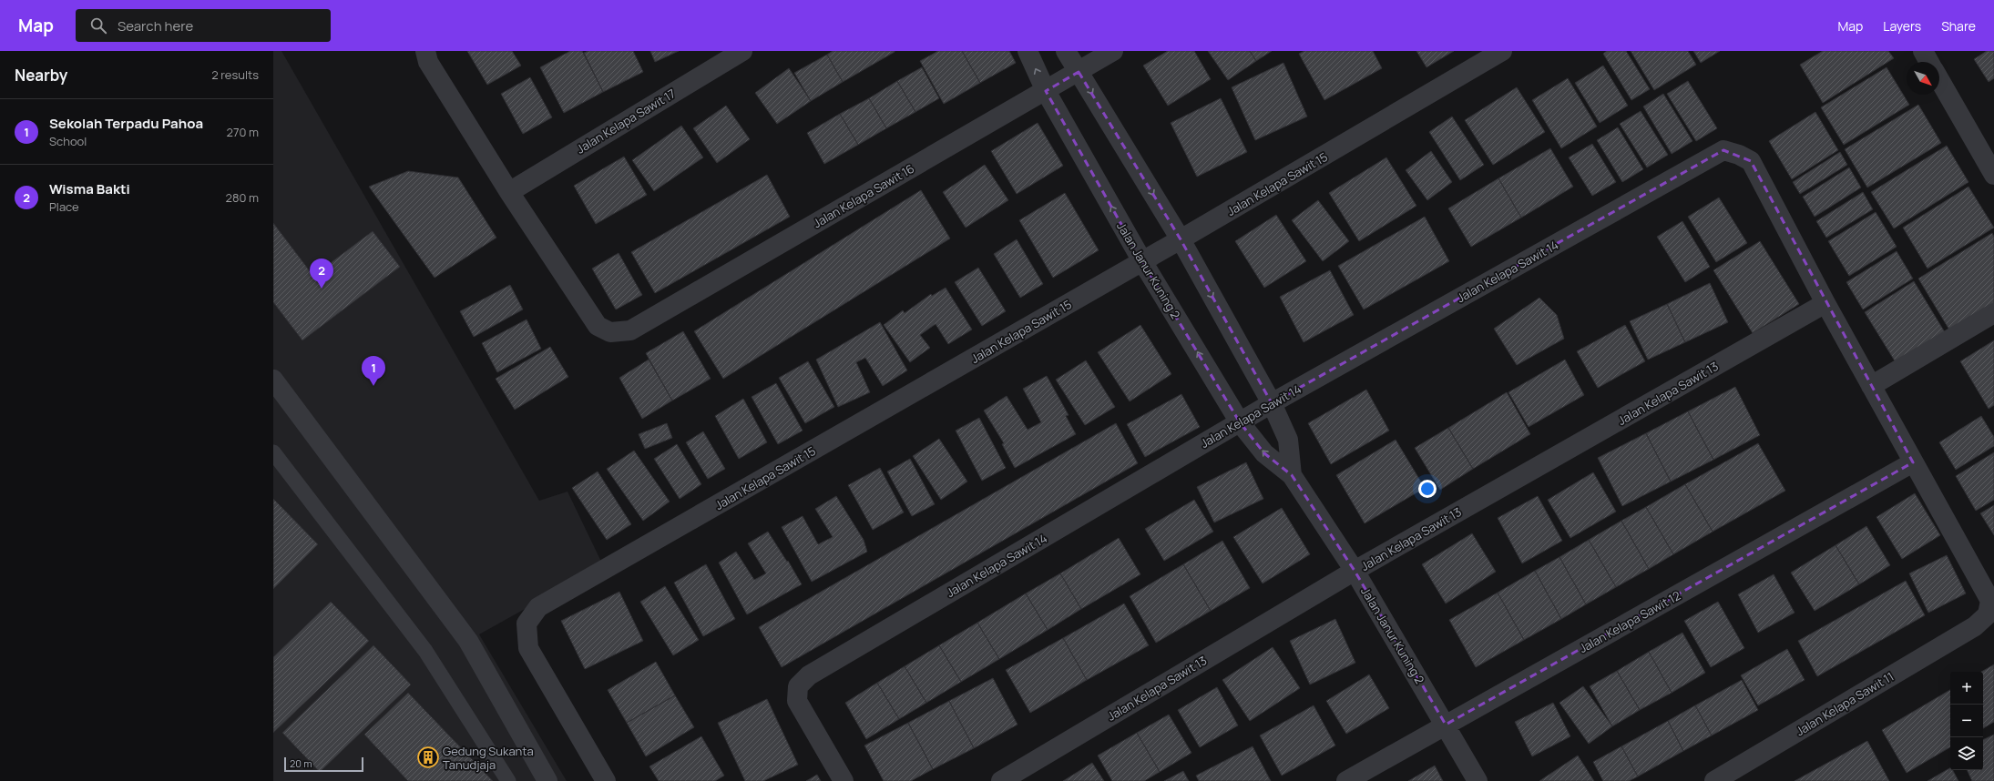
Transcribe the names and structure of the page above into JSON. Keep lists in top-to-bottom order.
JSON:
{
  "streets": {
    "street": [
      "Jalan Kelapa Sawit 17",
      "Jalan Kelapa Sawit 15",
      "Jalan Kelapa Sawit 16",
      "Jalan Janur Kuning 2",
      "Jalan Kelapa Sawit 14",
      "Jalan Kelapa Sawit 13",
      "Jalan Kelapa Sawit 12",
      "Jalan Kelapa Sawit 11"
    ]
  },
  "crossings": [
    ["Jalan Kelapa Sawit 17", "Jalan Kelapa Sawit 16"],
    ["Jalan Kelapa Sawit 15", "Jalan Janur Kuning 2"],
    ["Jalan Kelapa Sawit 16", "Jalan Janur Kuning 2"],
    ["Jalan Janur Kuning 2", "Jalan Kelapa Sawit 14"],
    ["Jalan Janur Kuning 2", "Jalan Kelapa Sawit 13"],
    ["Jalan Janur Kuning 2", "Jalan Kelapa Sawit 12"],
    ["Jalan Kelapa Sawit 14", "Jalan Kelapa Sawit 11"],
    ["Jalan Kelapa Sawit 13", "Jalan Kelapa Sawit 11"],
    ["Jalan Kelapa Sawit 12", "Jalan Kelapa Sawit 11"]
  ],
  "places": {
    "building": ["Gedung Sukanta Tanudjaja"]
  },
  "scale_bar": "20 m",
  "north": "bottom right",
  "page": {
    "header": "Map",
    "search": "Search here",
    "nav": ["Map", "Layers", "Share"],
    "heading": ["Nearby", "2 results"],
    "list": [
      {
        "mark": "1",
        "name": "Sekolah Terpadu Pahoa",
        "note": "School",
        "value": "270 m"
      },
      {
        "mark": "2",
        "name": "Wisma Bakti",
        "note": "Place",
        "value": "280 m"
      }
    ],
    "pins": ["2", "1"],
    "map_buttons": ["+", "−"],
    "scale": "20 m"
  }
}
